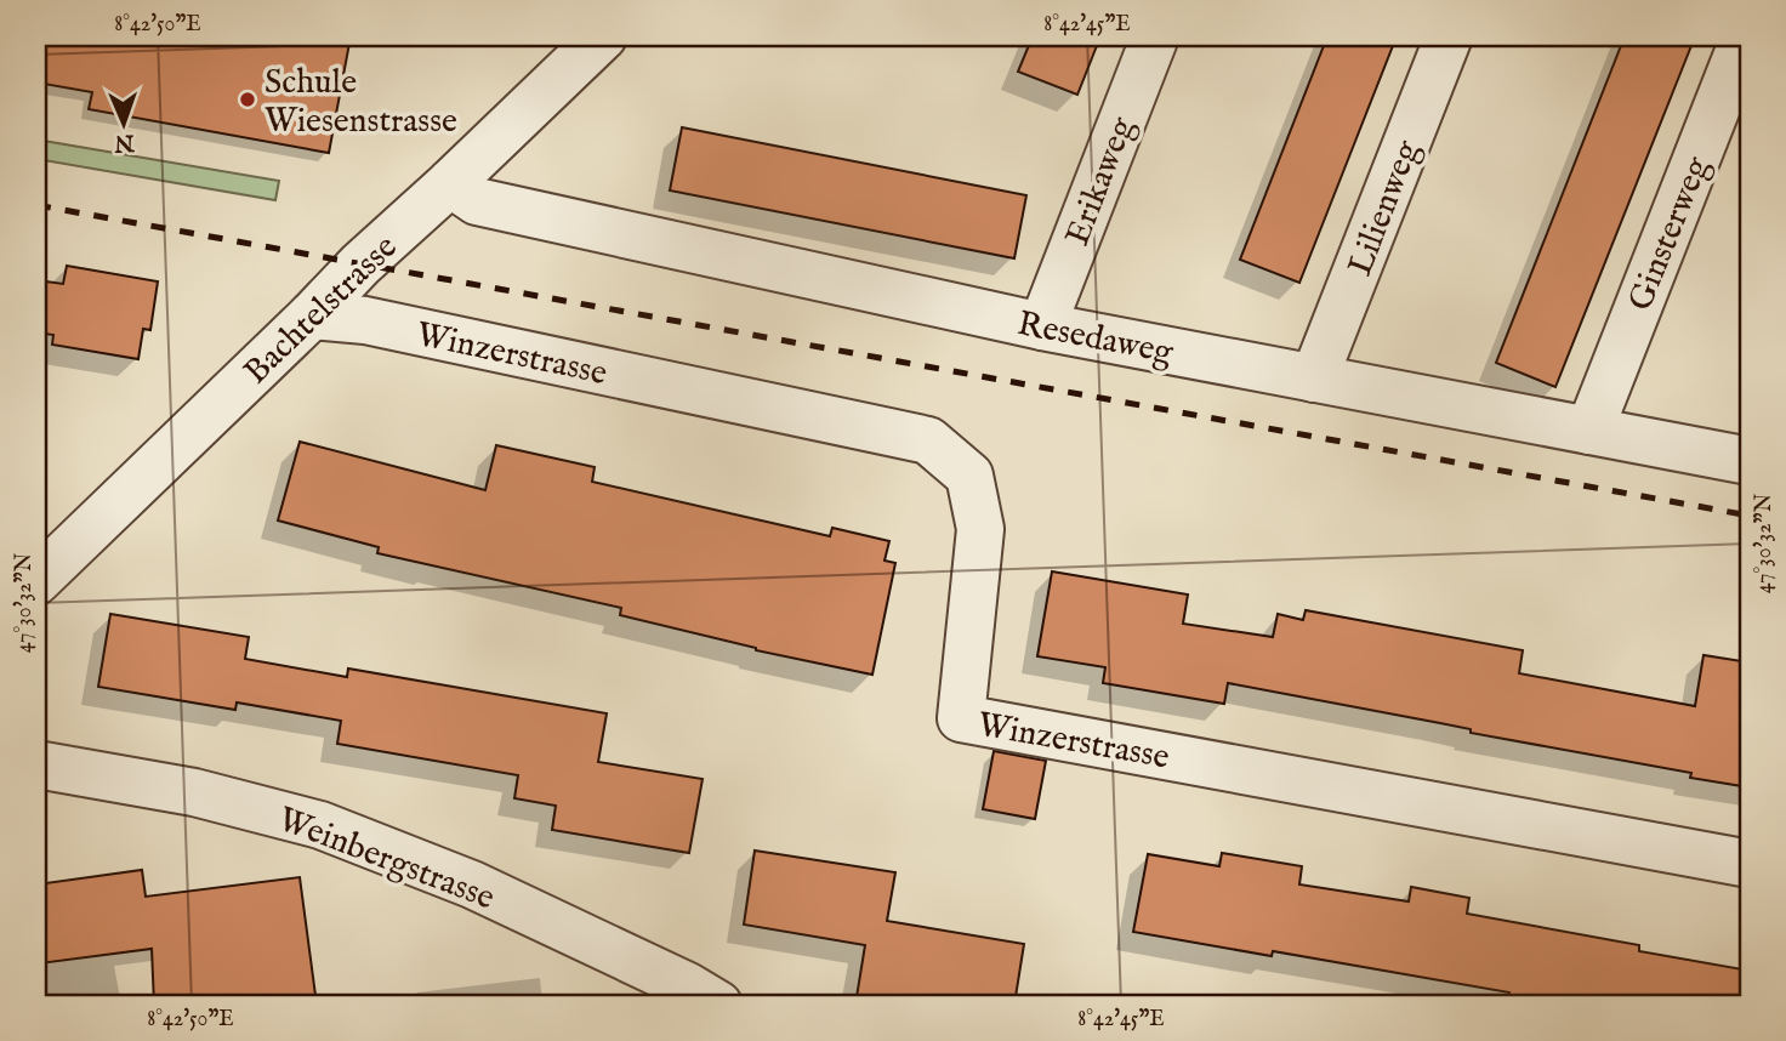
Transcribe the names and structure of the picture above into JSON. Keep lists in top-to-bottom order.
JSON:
{
  "streets": {
    "street": [
      "Erikaweg",
      "Lilienweg",
      "Ginsterweg",
      "Bachtelstrasse",
      "Resedaweg",
      "Winzerstrasse",
      "Weinbergstrasse"
    ]
  },
  "crossings": [
    ["Erikaweg", "Resedaweg"],
    ["Lilienweg", "Resedaweg"],
    ["Ginsterweg", "Resedaweg"],
    ["Bachtelstrasse", "Resedaweg"],
    ["Bachtelstrasse", "Winzerstrasse"]
  ],
  "places": ["Schule Wiesenstrasse"],
  "north": "bottom",
  "coordinates": ["8°42'50\"E", "8°42'45\"E", "47°30'32\"N"]
}
